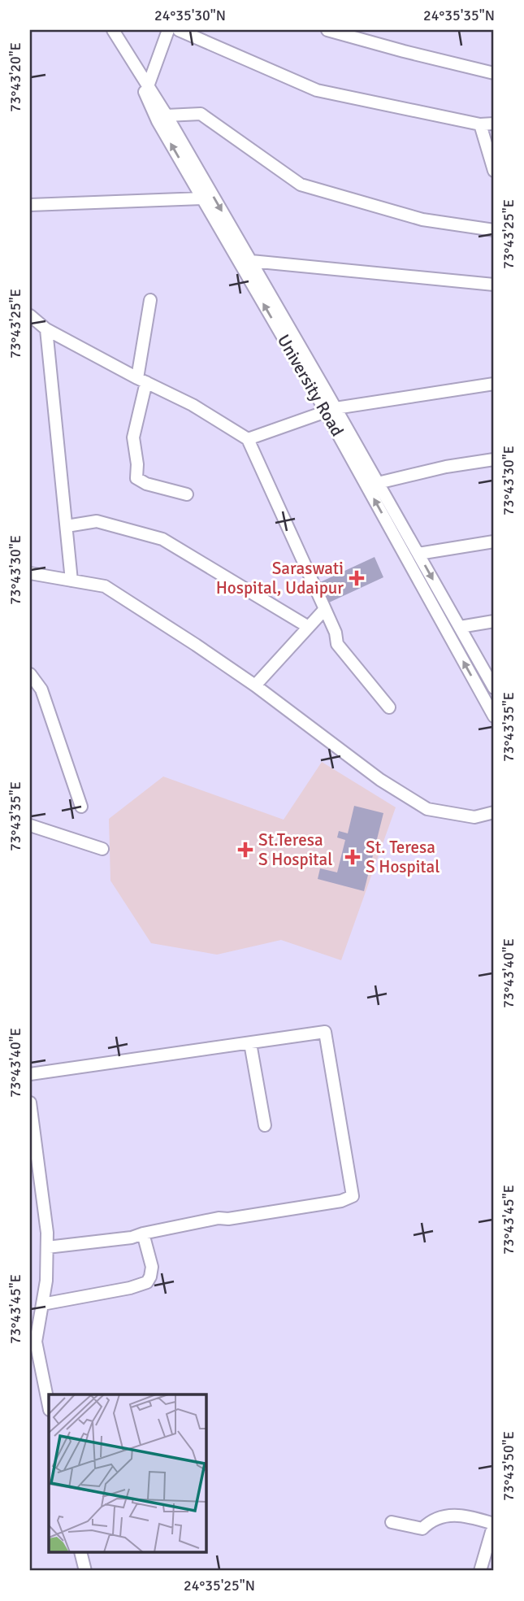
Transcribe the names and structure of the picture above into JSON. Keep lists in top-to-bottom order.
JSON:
{
  "streets": {
    "street": ["University Road"]
  },
  "places": {
    "health": ["Saraswati Hospital, Udaipur", "St.Teresa S Hospital", "St. Teresa S Hospital"]
  },
  "coordinates": [
    "24°35'30\"N",
    "24°35'35\"N",
    "73°43'20\"E",
    "73°43'25\"E",
    "73°43'30\"E",
    "73°43'35\"E",
    "73°43'40\"E",
    "73°43'45\"E",
    "73°43'50\"E",
    "24°35'25\"N"
  ]
}
